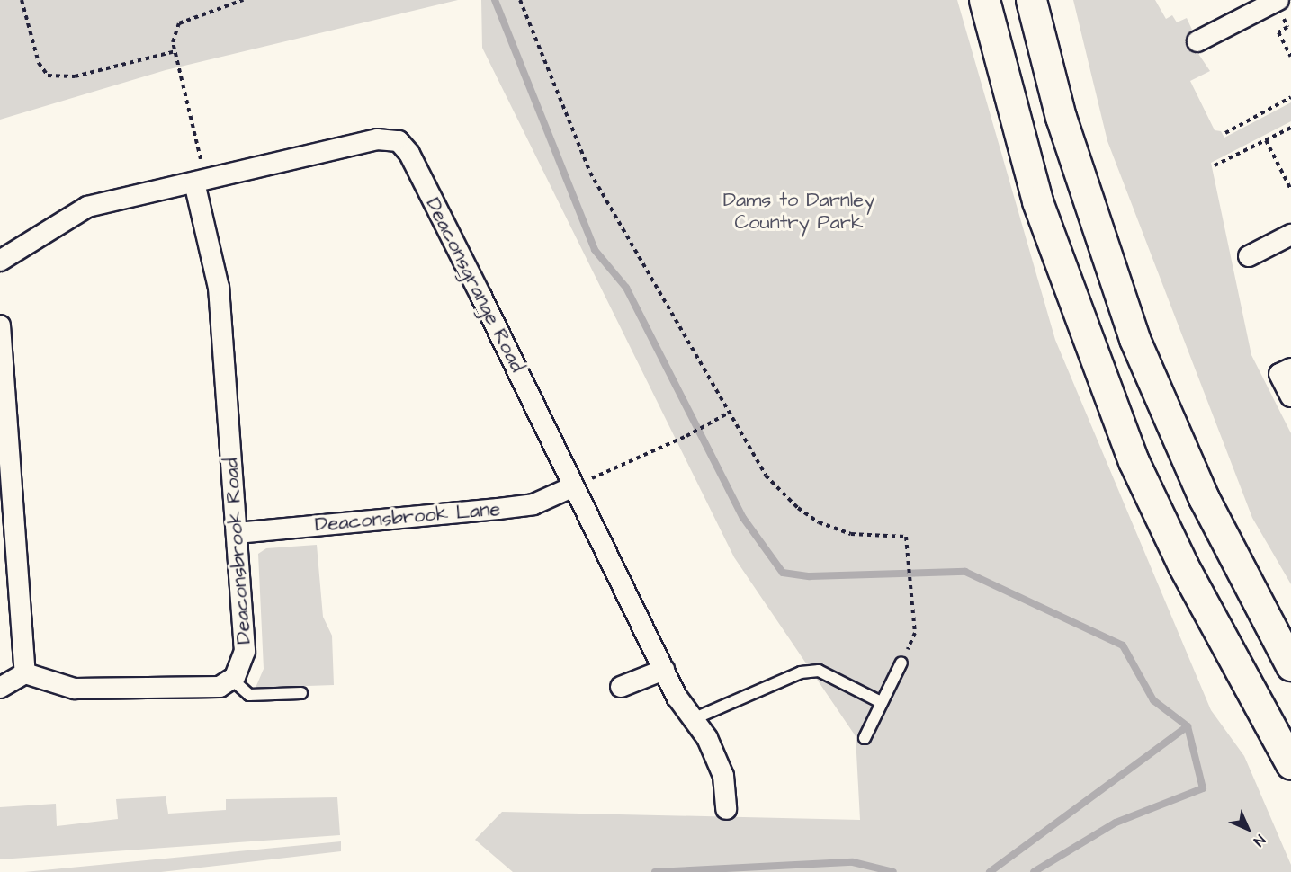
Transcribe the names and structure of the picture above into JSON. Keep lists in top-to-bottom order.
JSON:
{
  "streets": {
    "street": ["Deaconsgrange Road", "Deaconsbrook Lane", "Deaconsbrook Road"]
  },
  "crossings": [
    ["Deaconsgrange Road", "Deaconsbrook Lane"],
    ["Deaconsgrange Road", "Deaconsbrook Road"],
    ["Deaconsbrook Lane", "Deaconsbrook Road"]
  ],
  "parks": ["Dams to Darnley Country Park"],
  "north": "bottom right"
}
